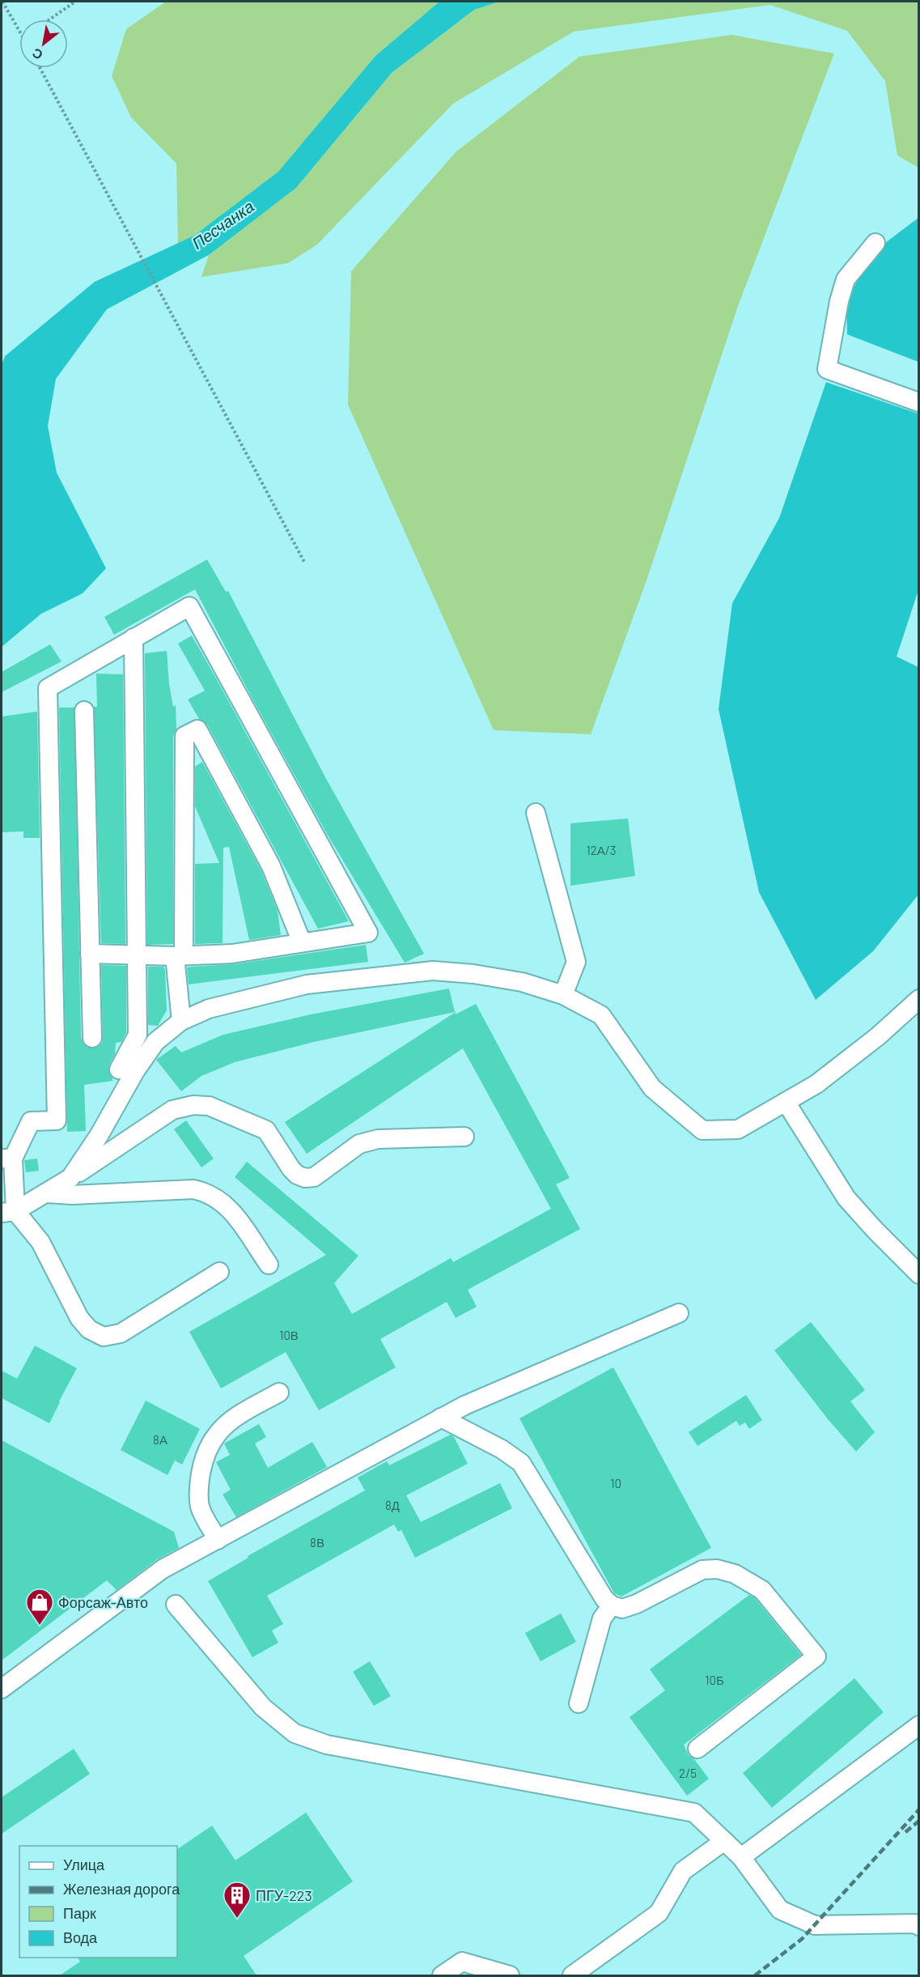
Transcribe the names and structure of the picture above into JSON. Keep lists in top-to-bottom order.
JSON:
{
  "water": ["Песчанка"],
  "places": {
    "shop": ["Форсаж-Авто"],
    "building": ["ПГУ-223"]
  },
  "house_numbers": [
    "12А/3",
    "10В",
    "8А",
    "10",
    "8Д",
    "8В",
    "10Б",
    "2/5"
  ],
  "legend": [
    "Улица",
    "Железная дорога",
    "Парк",
    "Вода"
  ],
  "north": "bottom left"
}
